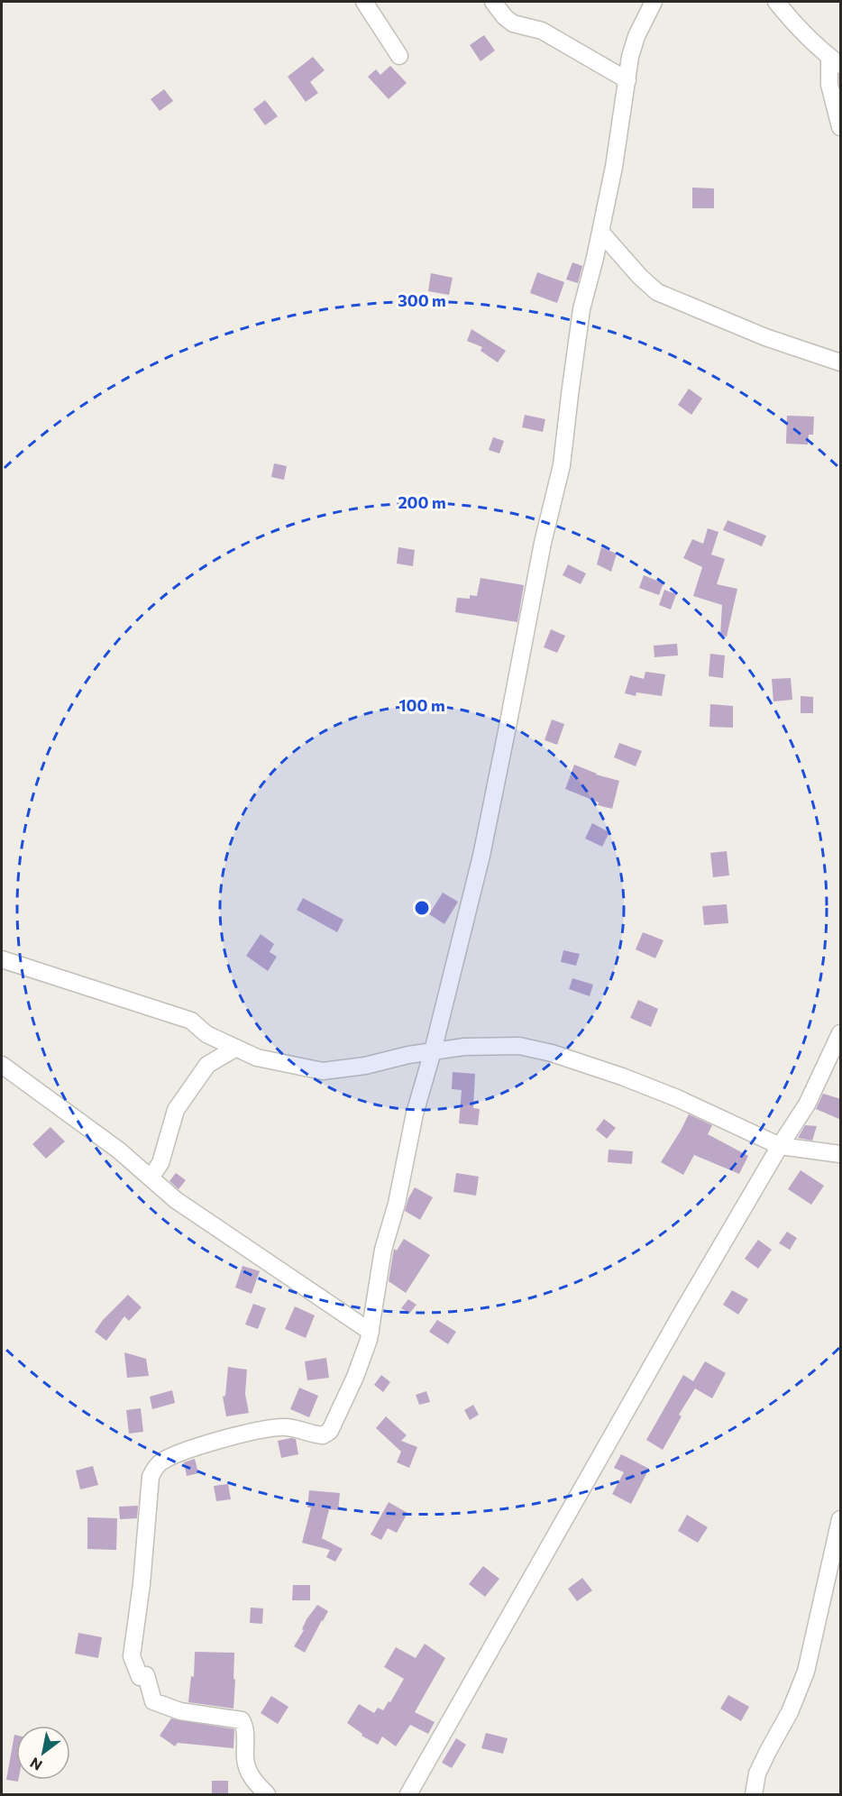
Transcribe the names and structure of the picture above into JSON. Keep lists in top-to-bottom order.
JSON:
{
  "north": "bottom left",
  "rings": ["300 m", "200 m", "100 m"]
}
